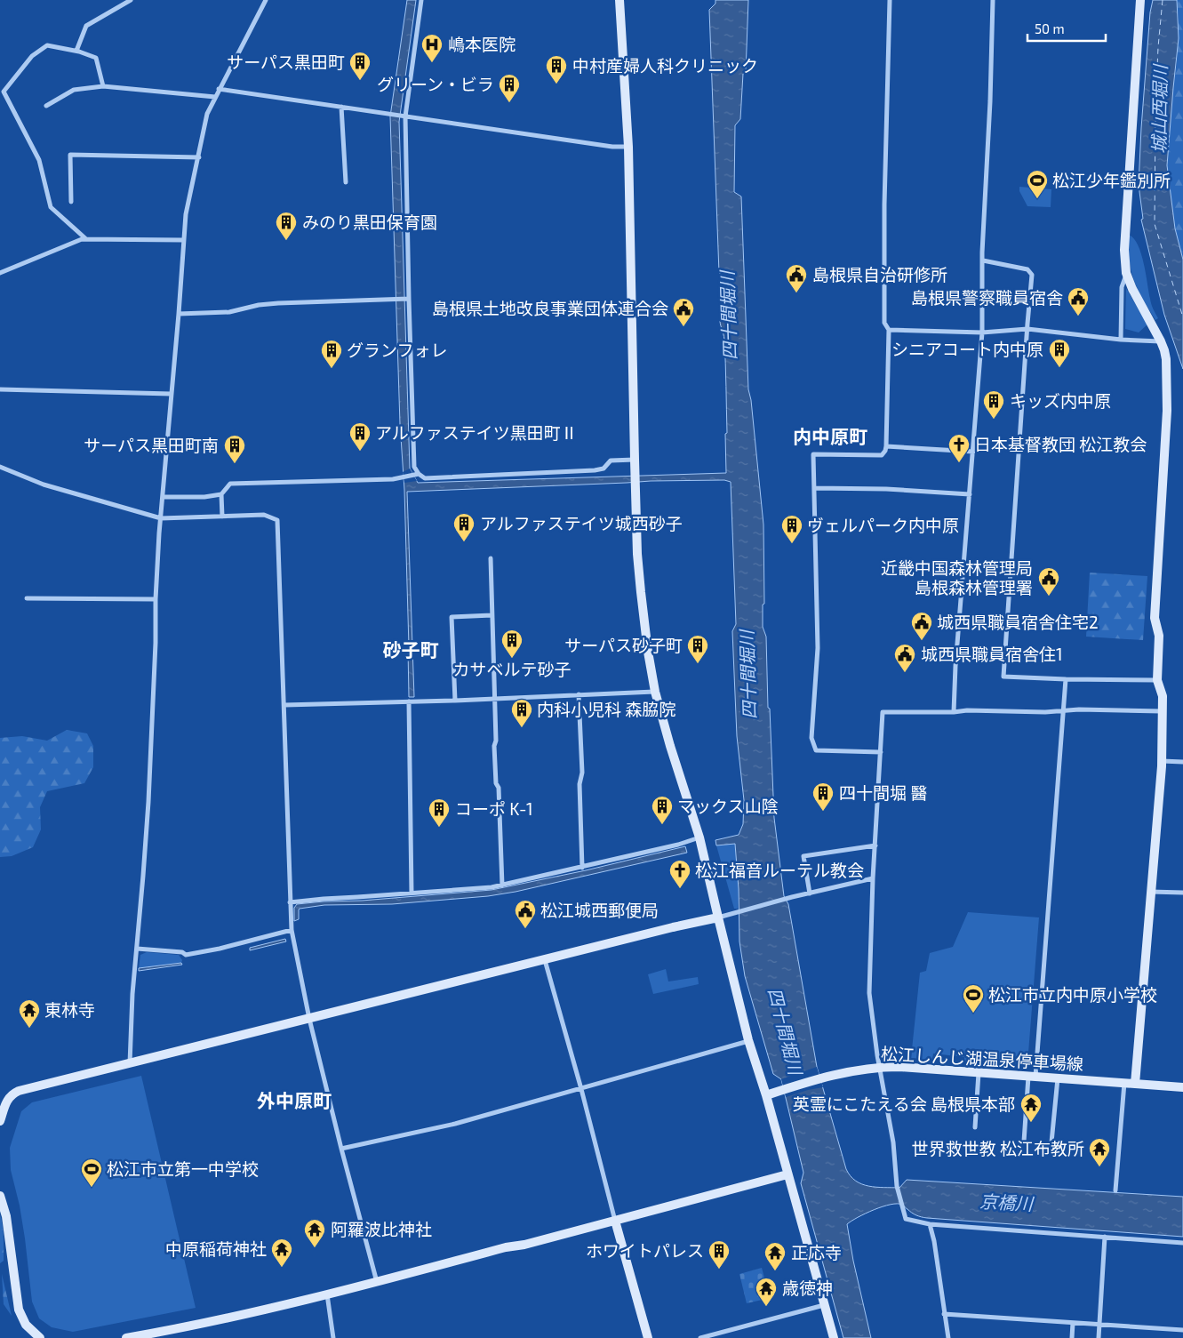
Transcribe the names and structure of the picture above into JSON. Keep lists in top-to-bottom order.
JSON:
{
  "streets": {
    "street": ["松江しんじ湖温泉停車場線"]
  },
  "districts": ["内中原町", "砂子町", "外中原町"],
  "water": ["城山西堀川", "四十間堀川", "京橋川"],
  "places": {
    "hospital": ["嶋本医院"],
    "building": [
      "サーパス黒田町",
      "中村産婦人科クリニック",
      "グリーン・ビラ",
      "みのり黒田保育園",
      "シニアコート内中原",
      "グランフォレ",
      "キッズ内中原",
      "アルファステイツ黒田町Ⅱ",
      "サーパス黒田町南",
      "アルファステイツ城西砂子",
      "ヴェルパーク内中原",
      "カサベルテ砂子",
      "サーパス砂子町",
      "内科小児科 森脇院",
      "四十間堀 醫",
      "マックス山陰",
      "コーポ K-1",
      "ホワイトパレス"
    ],
    "sports": ["松江少年鑑別所", "松江市立内中原小学校", "松江市立第一中学校"],
    "public building": [
      "島根県自治研修所",
      "島根県警察職員宿舎",
      "島根県土地改良事業団体連合会",
      "近畿中国森林管理局 島根森林管理署",
      "城西県職員宿舎住宅2",
      "城西県職員宿舎住1",
      "松江城西郵便局"
    ],
    "church": ["日本基督教団 松江教会", "松江福音ルーテル教会"],
    "temple": [
      "東林寺",
      "英霊にこたえる会 島根県本部",
      "世界救世教 松江布教所",
      "阿羅波比神社",
      "中原稲荷神社",
      "正応寺",
      "歳徳神"
    ]
  },
  "scale_bar": "50 m"
}
